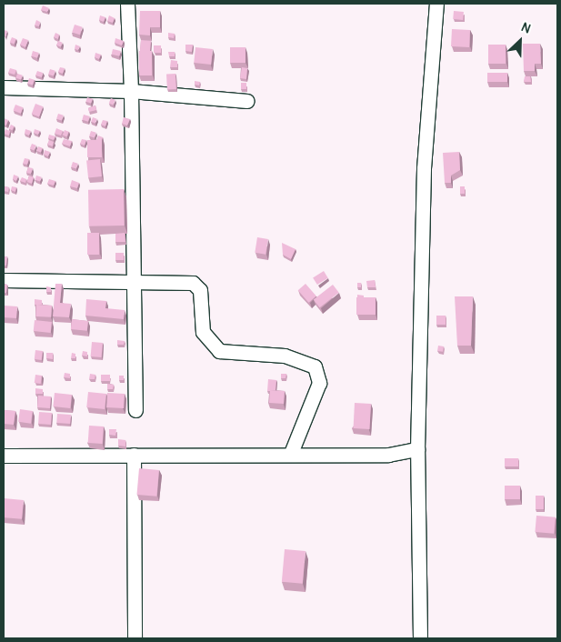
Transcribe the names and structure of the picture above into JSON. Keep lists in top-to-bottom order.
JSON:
{
  "north": "top right"
}
